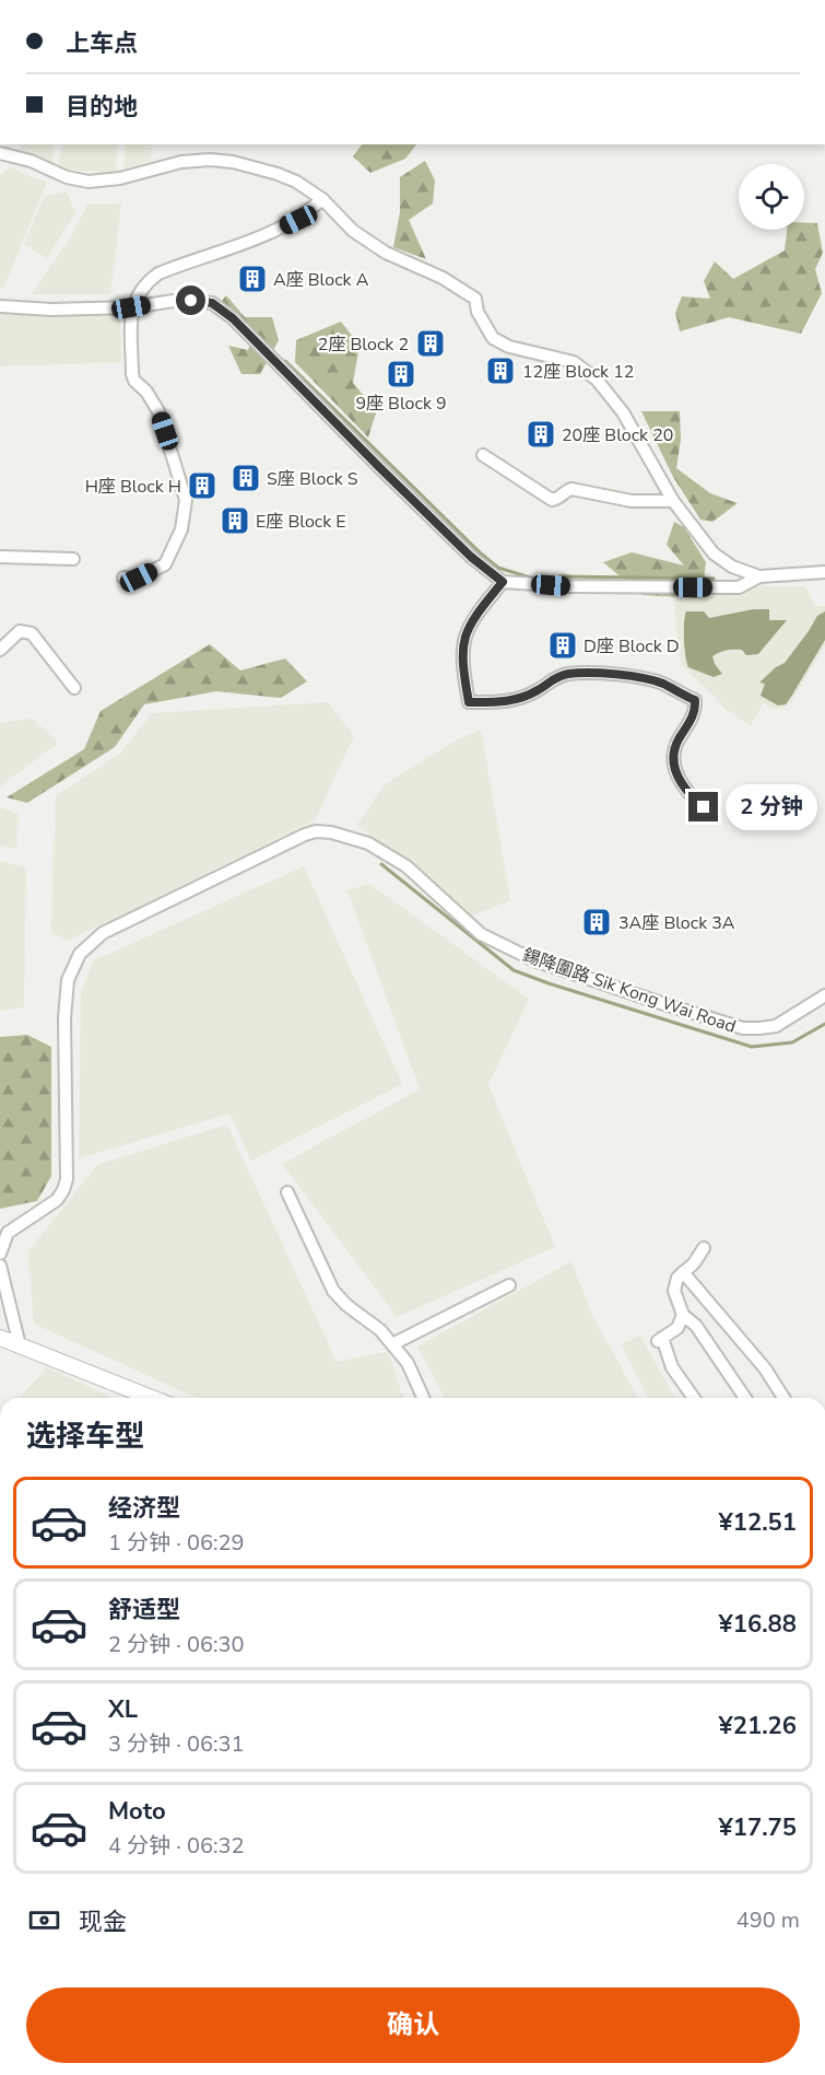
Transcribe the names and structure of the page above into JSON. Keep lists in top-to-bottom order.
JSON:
{
  "streets": {
    "street": ["錫降圍路 Sik Kong Wai Road"]
  },
  "places": {
    "building": [
      "A座 Block A",
      "2座 Block 2",
      "12座 Block 12",
      "9座 Block 9",
      "20座 Block 20",
      "S座 Block S",
      "H座 Block H",
      "E座 Block E",
      "D座 Block D",
      "3A座 Block 3A"
    ]
  },
  "page": {
    "banner": ["上车点", "目的地"],
    "bubble": "2 分钟",
    "heading": "选择车型",
    "list": [
      {
        "name": "经济型",
        "note": "1 分钟 · 06:29",
        "value": "¥12.51"
      },
      {
        "name": "舒适型",
        "note": "2 分钟 · 06:30",
        "value": "¥16.88"
      },
      {
        "name": "XL",
        "note": "3 分钟 · 06:31",
        "value": "¥21.26"
      },
      {
        "name": "Moto",
        "note": "4 分钟 · 06:32",
        "value": "¥17.75"
      }
    ],
    "pay": ["现金", "490 m"],
    "buttons": "确认"
  }
}
